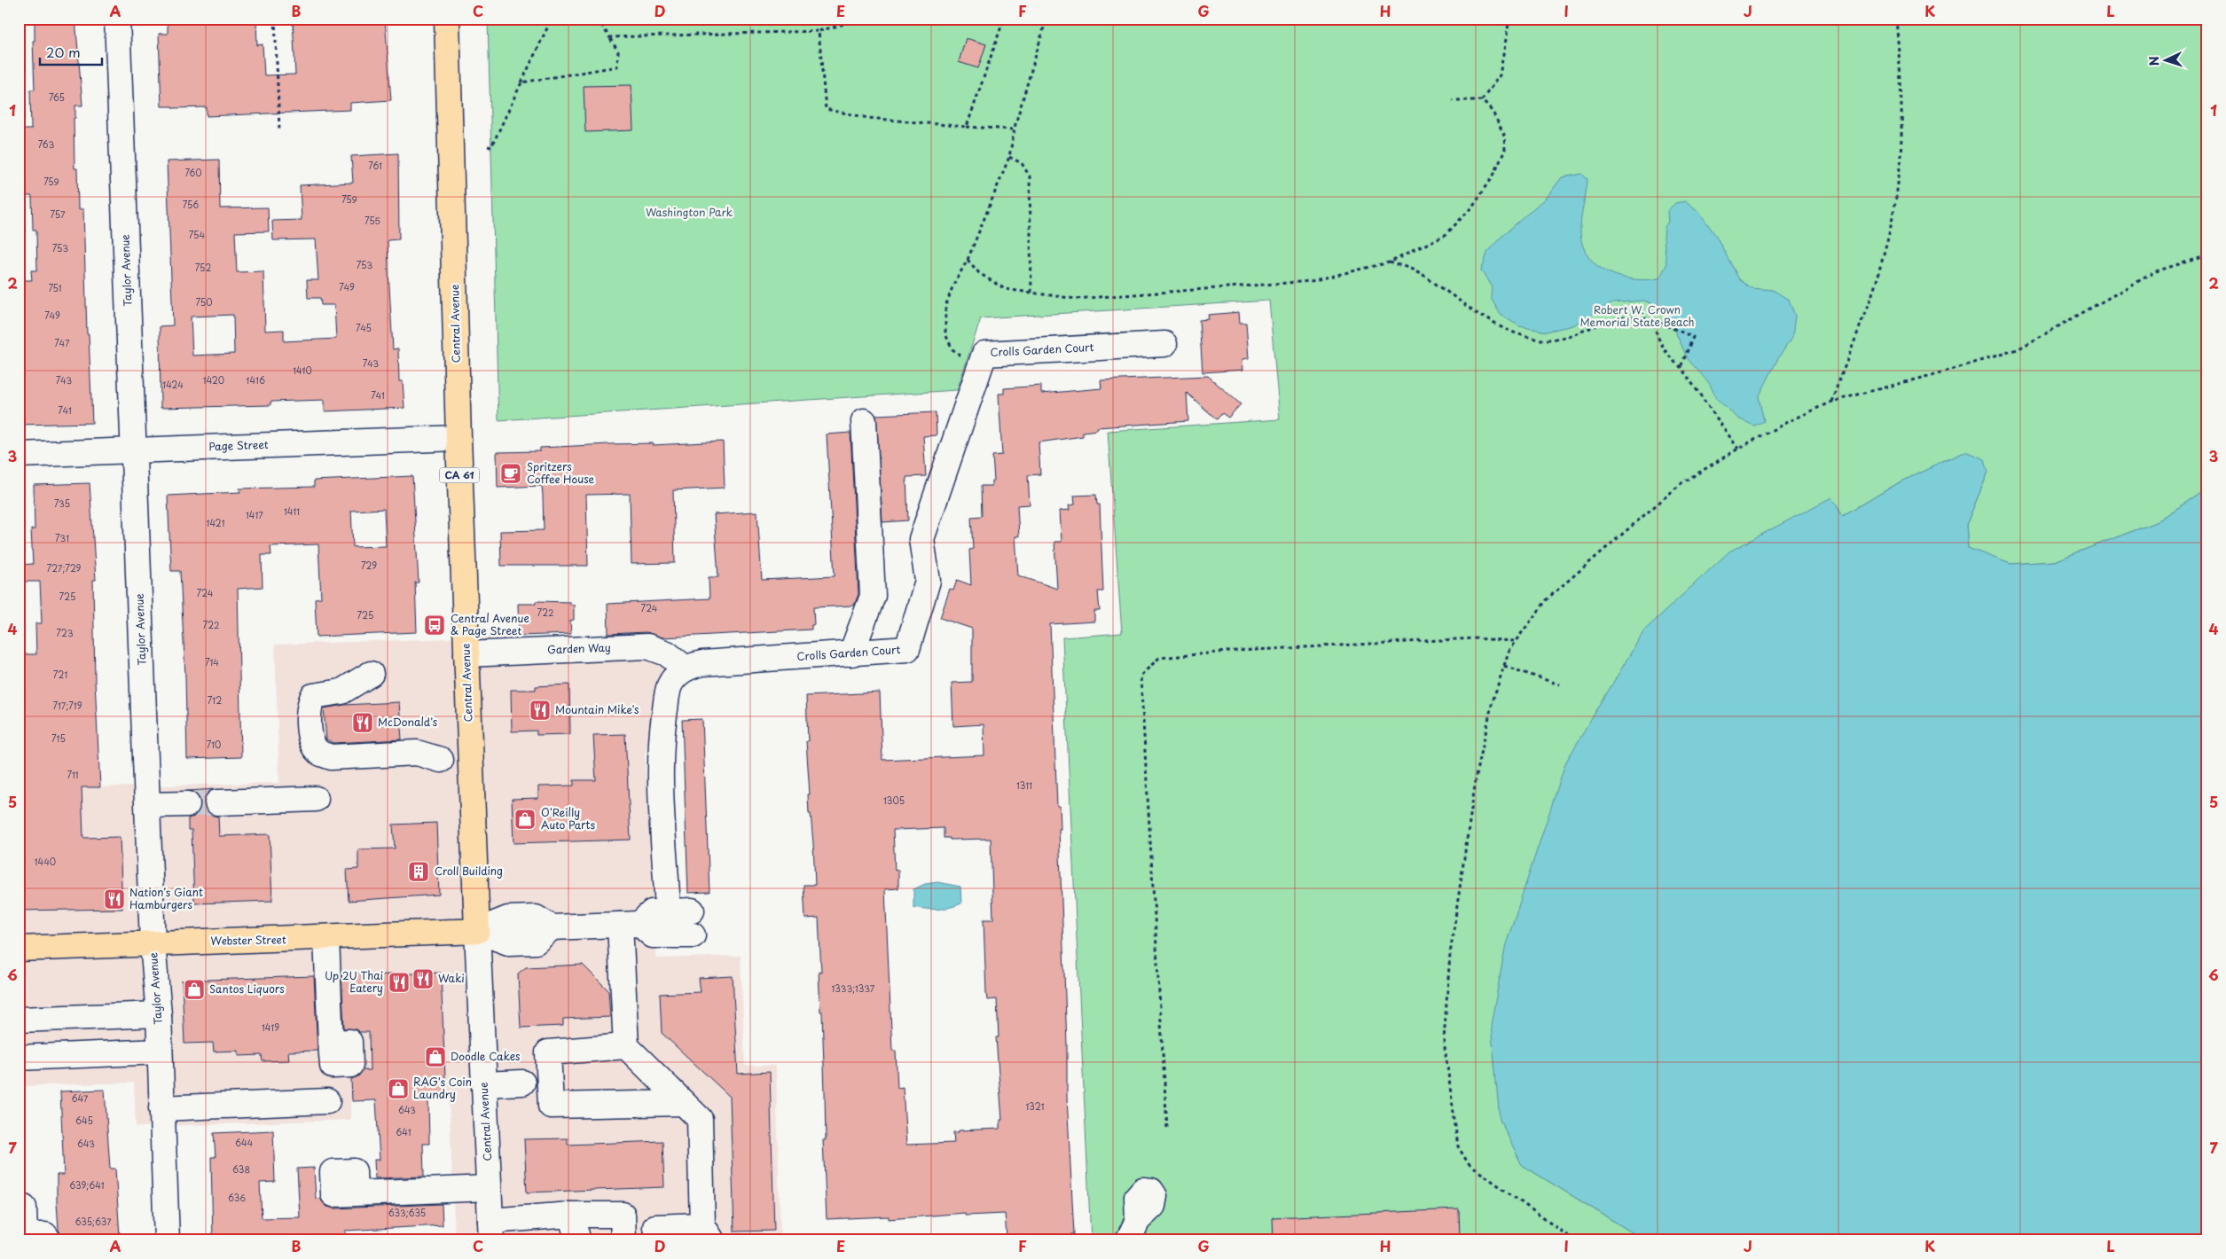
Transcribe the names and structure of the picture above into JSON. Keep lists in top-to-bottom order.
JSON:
{
  "streets": {
    "main road": ["Central Avenue", "CA 61", "Webster Street"],
    "street": [
      "Taylor Avenue",
      "Crolls Garden Court",
      "Page Street",
      "Garden Way"
    ]
  },
  "crossings": [
    ["Taylor Avenue", "Page Street"],
    ["Taylor Avenue", "Webster Street"],
    ["Central Avenue", "Page Street"],
    ["Central Avenue", "Garden Way"],
    ["Central Avenue", "Webster Street"],
    ["Crolls Garden Court", "Garden Way"]
  ],
  "parks": ["Washington Park", "Robert W. Crown Memorial State Beach"],
  "places": {
    "cafe": ["Spritzers Coffee House"],
    "bus stop": ["Central Avenue & Page Street"],
    "restaurant": [
      "Mountain Mike's",
      "McDonald's",
      "Nation's Giant Hamburgers",
      "Waki",
      "Up 2U Thai Eatery"
    ],
    "shop": [
      "O'Reilly Auto Parts",
      "Santos Liquors",
      "Doodle Cakes",
      "RAG's Coin Laundry"
    ],
    "building": ["Croll Building"]
  },
  "house_numbers": [
    "765",
    "763",
    "761",
    "760",
    "759",
    "759",
    "756",
    "757",
    "755",
    "754",
    "753",
    "753",
    "752",
    "749",
    "751",
    "750",
    "749",
    "745",
    "747",
    "743",
    "1410",
    "743",
    "1420",
    "1416",
    "1424",
    "741",
    "741",
    "735",
    "1411",
    "1417",
    "1421",
    "731",
    "729",
    "727;729",
    "724",
    "725",
    "724",
    "722",
    "725",
    "722",
    "723",
    "714",
    "721",
    "712",
    "717;719",
    "715",
    "710",
    "711",
    "1311",
    "1305",
    "1440",
    "1333;1337",
    "1419",
    "647",
    "1321",
    "643",
    "645",
    "641",
    "644",
    "643",
    "638",
    "639;641",
    "636",
    "633;635",
    "635;637"
  ],
  "scale_bar": "20 m",
  "north": "left",
  "grid": {
    "columns": [
      "A",
      "B",
      "C",
      "D",
      "E",
      "F",
      "G",
      "H",
      "I",
      "J",
      "K",
      "L"
    ],
    "rows": [
      "1",
      "2",
      "3",
      "4",
      "5",
      "6",
      "7"
    ]
  }
}
